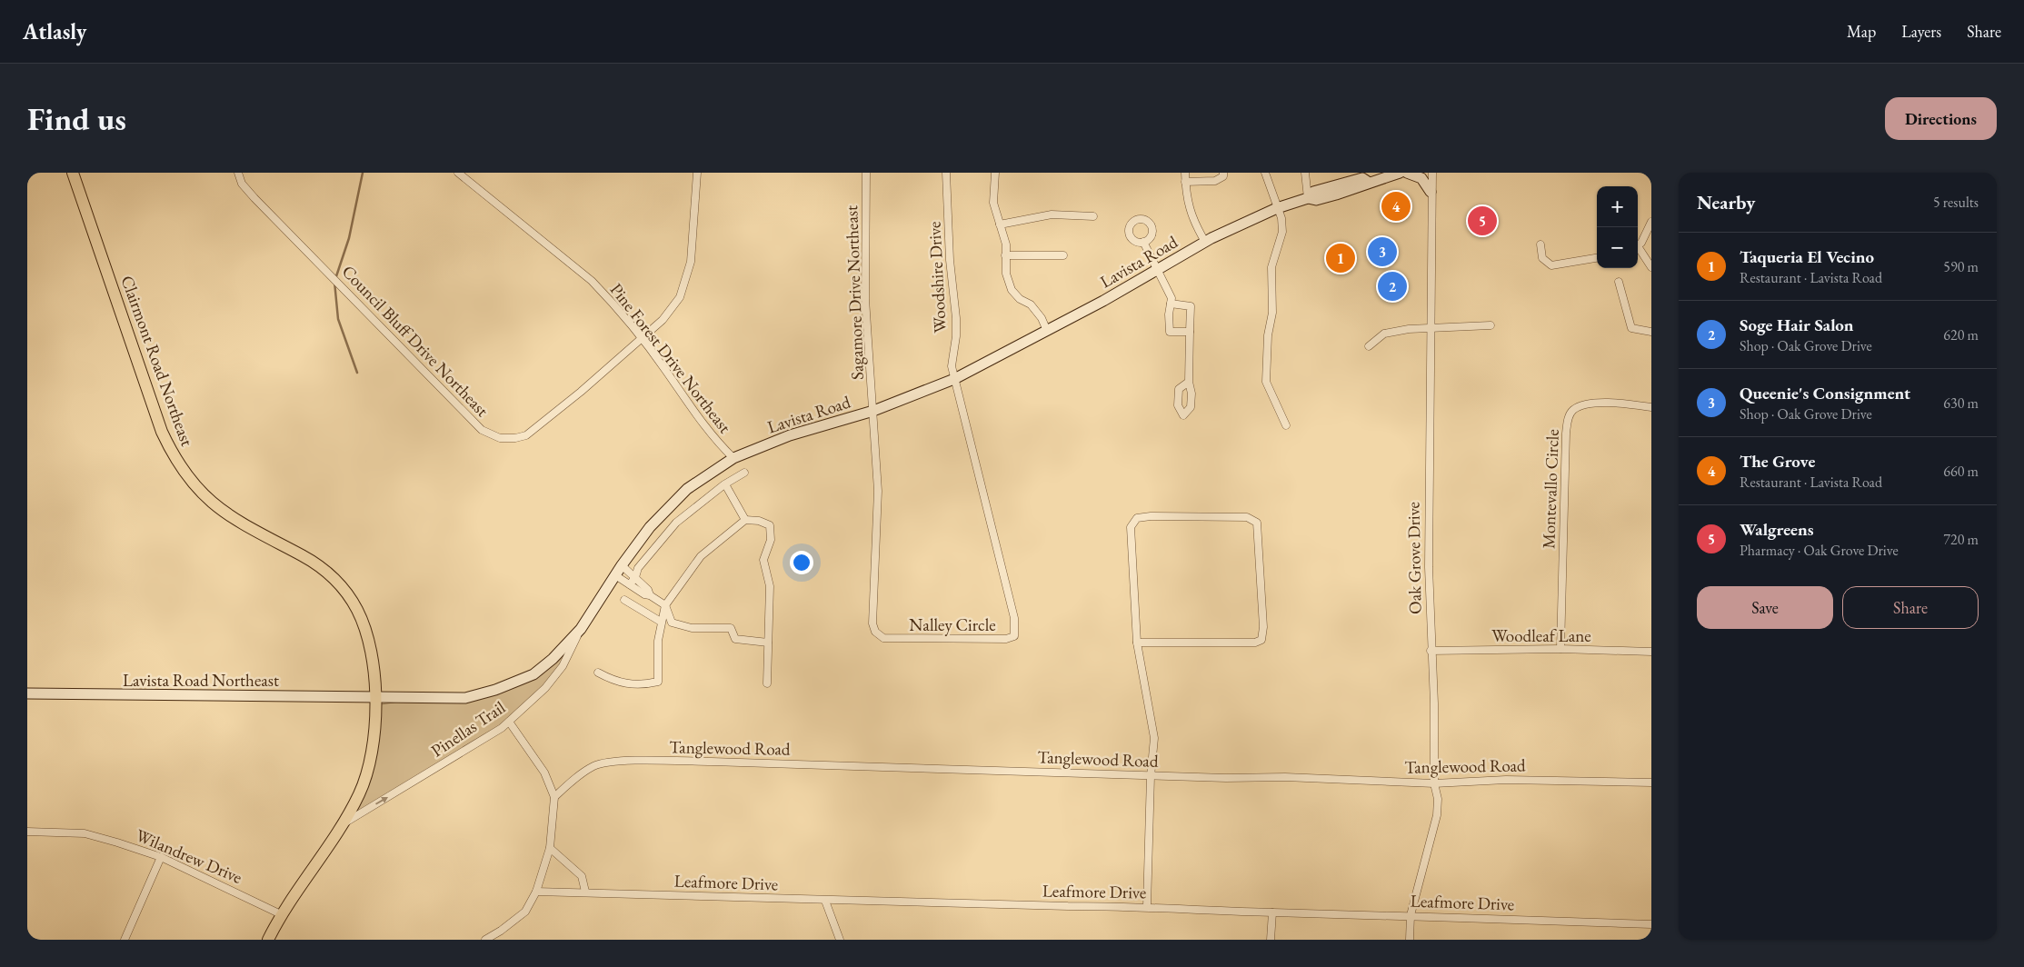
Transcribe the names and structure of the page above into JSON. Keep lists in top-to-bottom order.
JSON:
{
  "streets": {
    "main road": ["Lavista Road", "Clairmont Road Northeast", "Lavista Road Northeast"],
    "street": [
      "Woodshire Drive",
      "Sagamore Drive Northeast",
      "Council Bluff Drive Northeast",
      "Pine Forest Drive Northeast",
      "Montevallo Circle",
      "Oak Grove Drive",
      "Nalley Circle",
      "Woodleaf Lane",
      "Pinellas Trail",
      "Tanglewood Road",
      "Wilandrew Drive",
      "Leafmore Drive"
    ]
  },
  "crossings": [
    ["Lavista Road", "Woodshire Drive"],
    ["Lavista Road", "Sagamore Drive Northeast"],
    ["Lavista Road", "Pine Forest Drive Northeast"],
    ["Lavista Road", "Clairmont Road Northeast"],
    ["Lavista Road", "Nalley Circle"],
    ["Lavista Road", "Lavista Road Northeast"],
    ["Lavista Road", "Pinellas Trail"],
    ["Woodshire Drive", "Nalley Circle"],
    ["Sagamore Drive Northeast", "Nalley Circle"],
    ["Council Bluff Drive Northeast", "Pine Forest Drive Northeast"],
    ["Clairmont Road Northeast", "Lavista Road Northeast"],
    ["Clairmont Road Northeast", "Pinellas Trail"],
    ["Clairmont Road Northeast", "Wilandrew Drive"],
    ["Montevallo Circle", "Woodleaf Lane"],
    ["Oak Grove Drive", "Woodleaf Lane"],
    ["Oak Grove Drive", "Tanglewood Road"],
    ["Oak Grove Drive", "Leafmore Drive"]
  ],
  "one_way": ["Pinellas Trail"],
  "page": {
    "header": "Atlasly",
    "nav": ["Map", "Layers", "Share"],
    "buttons": [
      "Directions",
      ["Save", "Share"]
    ],
    "title": "Find us",
    "heading": ["Nearby", "5 results"],
    "map_buttons": ["+", "−"],
    "pins": [
      "4",
      "5",
      "3",
      "1",
      "2"
    ],
    "list": [
      {
        "mark": "1",
        "name": "Taqueria El Vecino",
        "note": "Restaurant · Lavista Road",
        "value": "590 m"
      },
      {
        "mark": "2",
        "name": "Soge Hair Salon",
        "note": "Shop · Oak Grove Drive",
        "value": "620 m"
      },
      {
        "mark": "3",
        "name": "Queenie's Consignment",
        "note": "Shop · Oak Grove Drive",
        "value": "630 m"
      },
      {
        "mark": "4",
        "name": "The Grove",
        "note": "Restaurant · Lavista Road",
        "value": "660 m"
      },
      {
        "mark": "5",
        "name": "Walgreens",
        "note": "Pharmacy · Oak Grove Drive",
        "value": "720 m"
      }
    ]
  }
}
